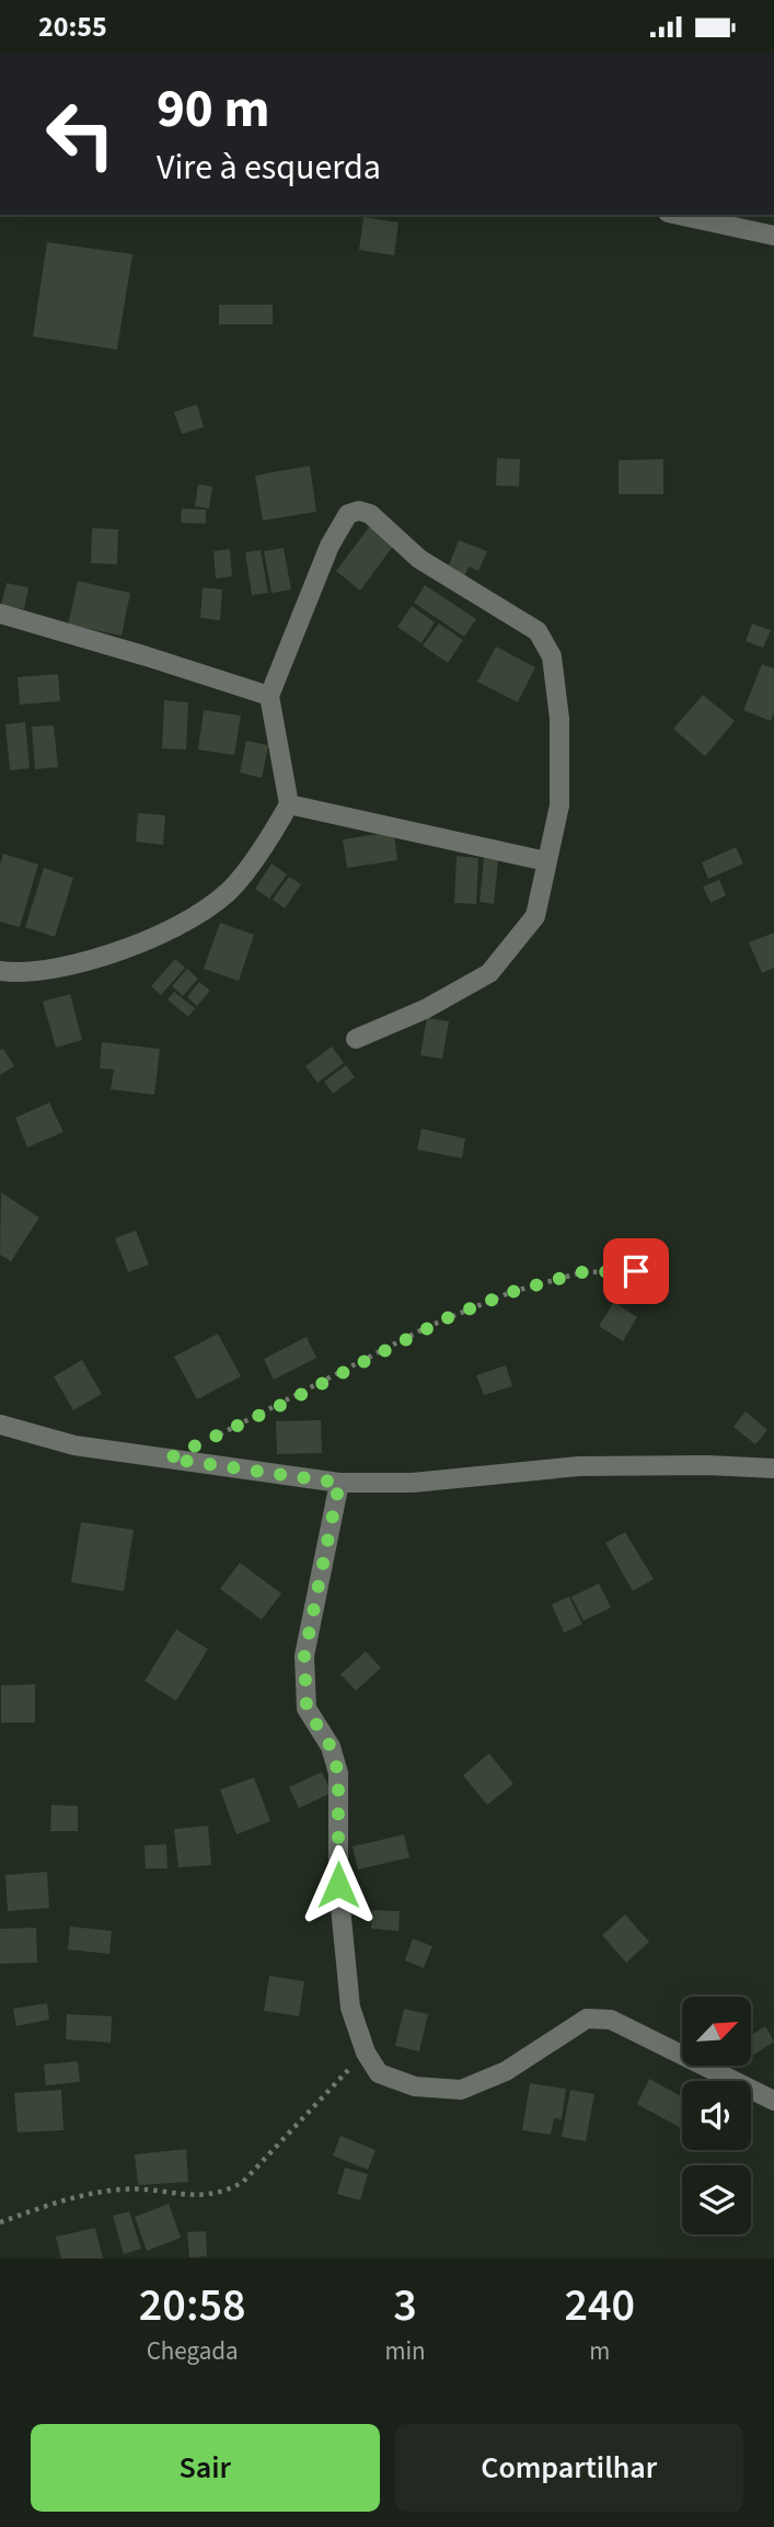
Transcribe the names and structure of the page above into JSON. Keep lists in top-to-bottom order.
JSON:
{
  "north": "top right",
  "page": {
    "status": "20:55",
    "turn": ["90 m", "Vire à esquerda"],
    "eta": [
      "20:58",
      "Chegada",
      "3",
      "min",
      "240",
      "m"
    ],
    "buttons": ["Sair", "Compartilhar"]
  }
}
